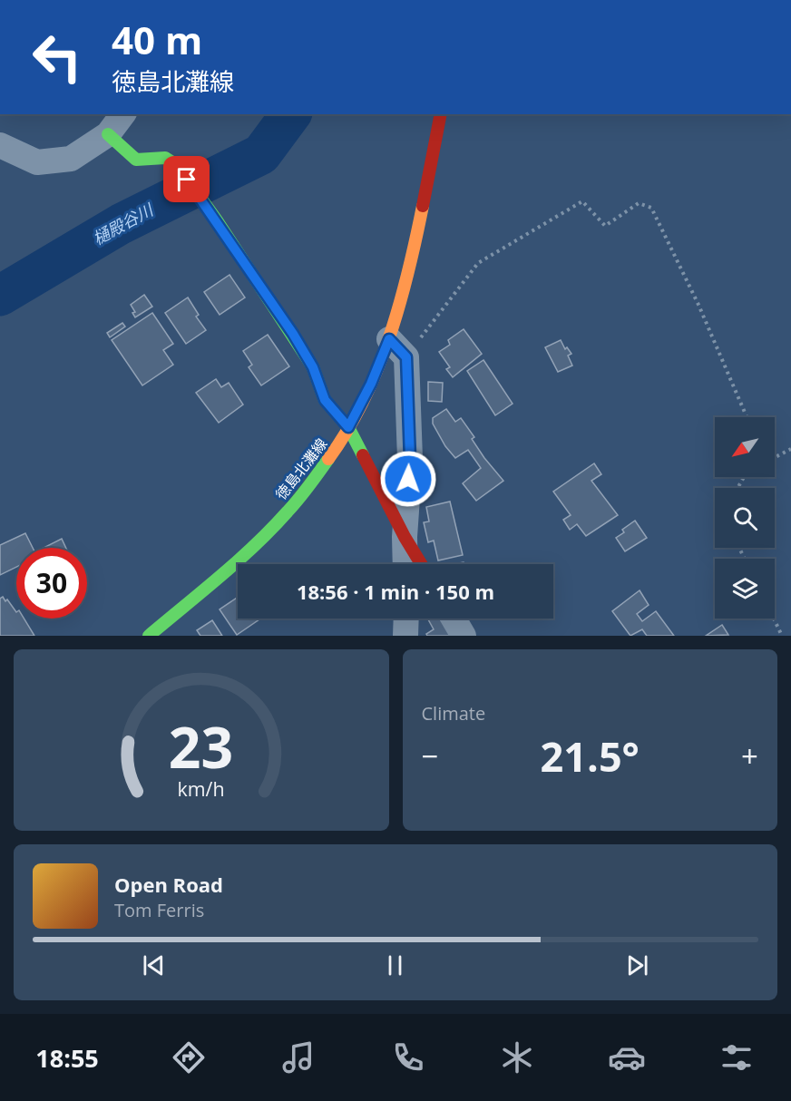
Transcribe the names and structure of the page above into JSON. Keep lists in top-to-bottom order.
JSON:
{
  "streets": {
    "main road": ["徳島北灘線"]
  },
  "water": ["樋殿谷川"],
  "north": "bottom left",
  "page": {
    "turn": ["40 m", "徳島北灘線"],
    "limit": "30",
    "trip": "18:56 · 1 min · 150 m",
    "tile": "Climate",
    "heat": ["−", "21.5°", "+"],
    "song": ["Open Road", "Tom Ferris"],
    "tabs": "18:55",
    "gauge": ["23", "km/h"]
  }
}
